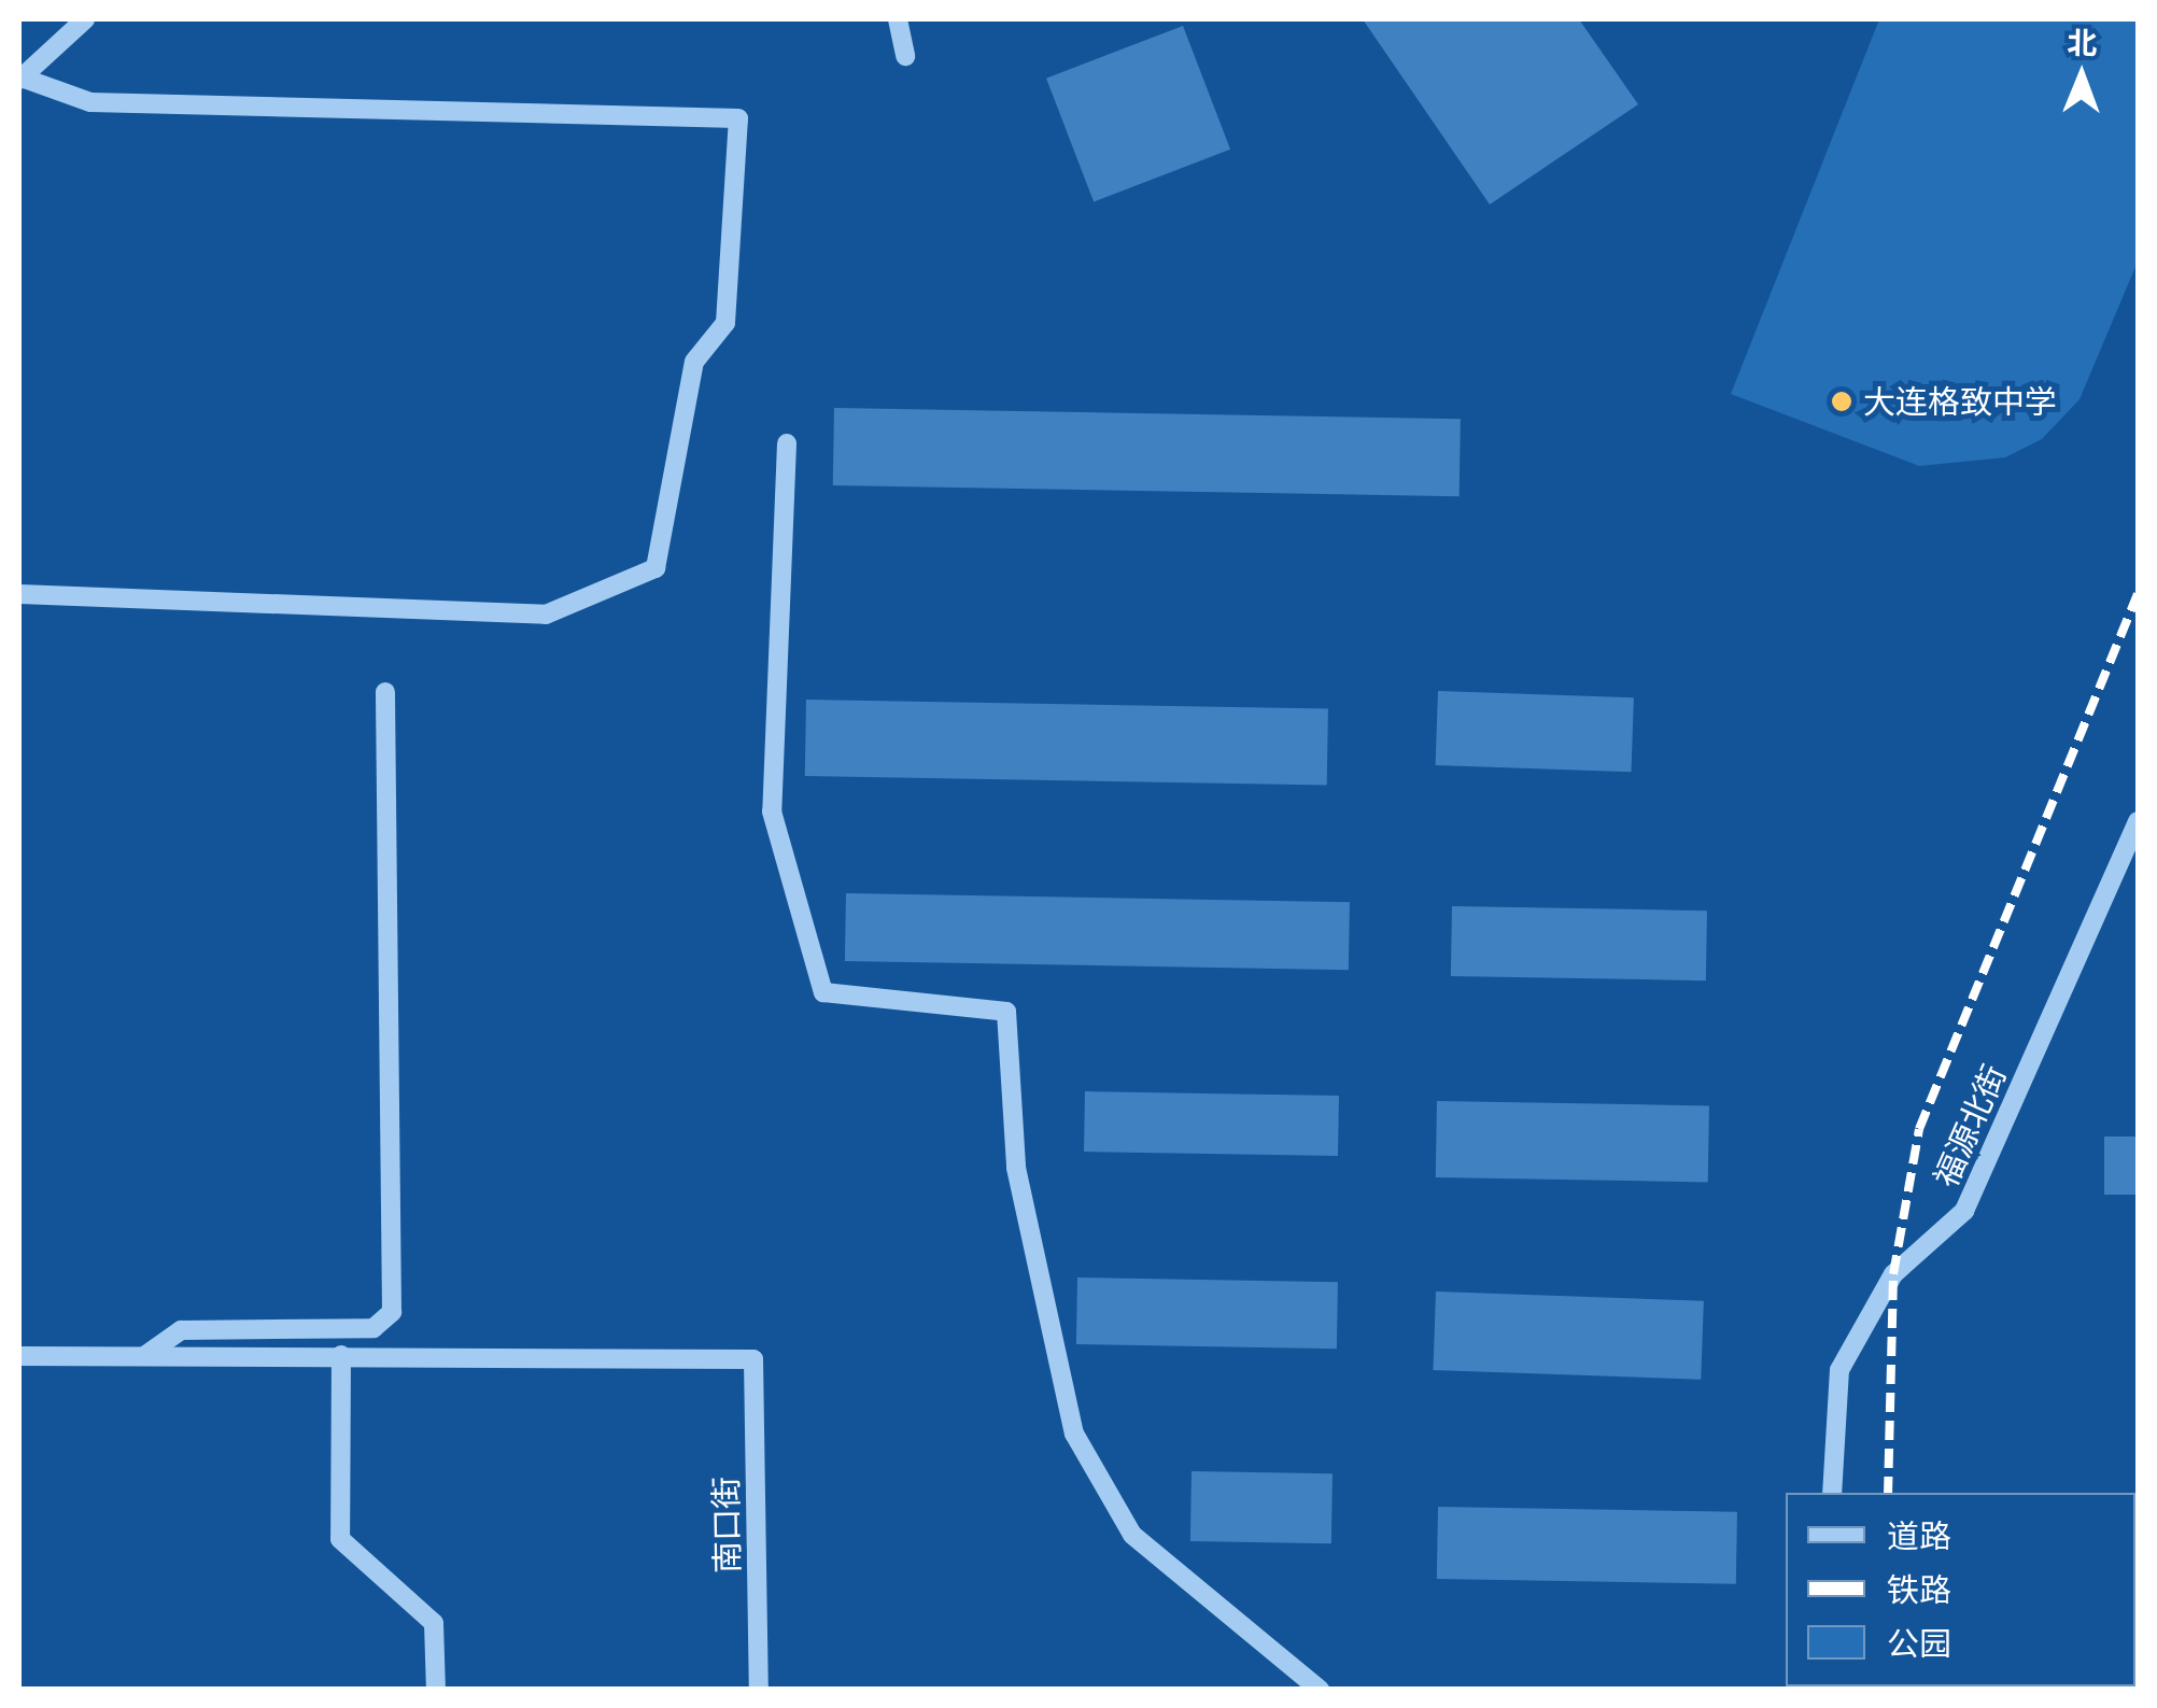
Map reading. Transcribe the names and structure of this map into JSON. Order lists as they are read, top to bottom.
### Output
{
  "streets": {
    "street": ["福源北街", "南口街"]
  },
  "places": ["大连格致中学"],
  "legend": ["道路", "铁路", "公园"],
  "north": "top"
}
